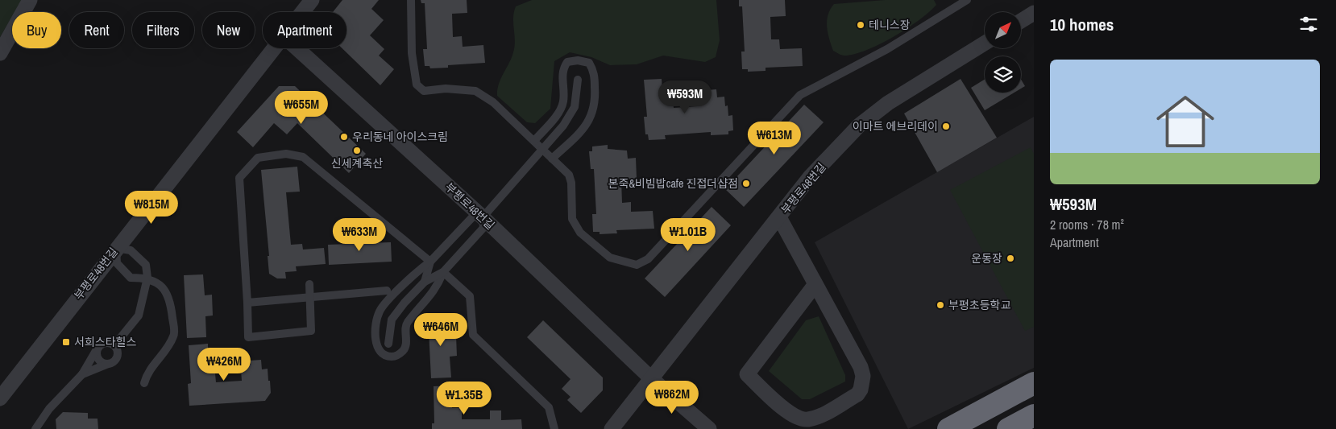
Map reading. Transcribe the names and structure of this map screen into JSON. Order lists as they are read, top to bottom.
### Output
{
  "streets": {
    "street": ["부평로48번길"]
  },
  "places": {
    "other": [
      "테니스장",
      "이마트 에브리데이",
      "우리동네 아이스크림",
      "신세계축산",
      "본죽&비빔밥cafe 진접더샵점",
      "운동장",
      "부평초등학교"
    ],
    "transit": ["서희스타힐스"]
  },
  "north": "top right",
  "page": {
    "heading": "10 homes",
    "chip": [
      "Buy",
      "Rent",
      "Filters",
      "New",
      "Apartment"
    ],
    "list": [
      {
        "name": "₩593M",
        "note": "2 rooms · 78 m² · Apartment"
      }
    ],
    "price": [
      "₩593M",
      "₩655M",
      "₩613M",
      "₩815M",
      "₩633M",
      "₩1.01B",
      "₩646M",
      "₩426M",
      "₩862M",
      "₩1.35B"
    ]
  }
}
